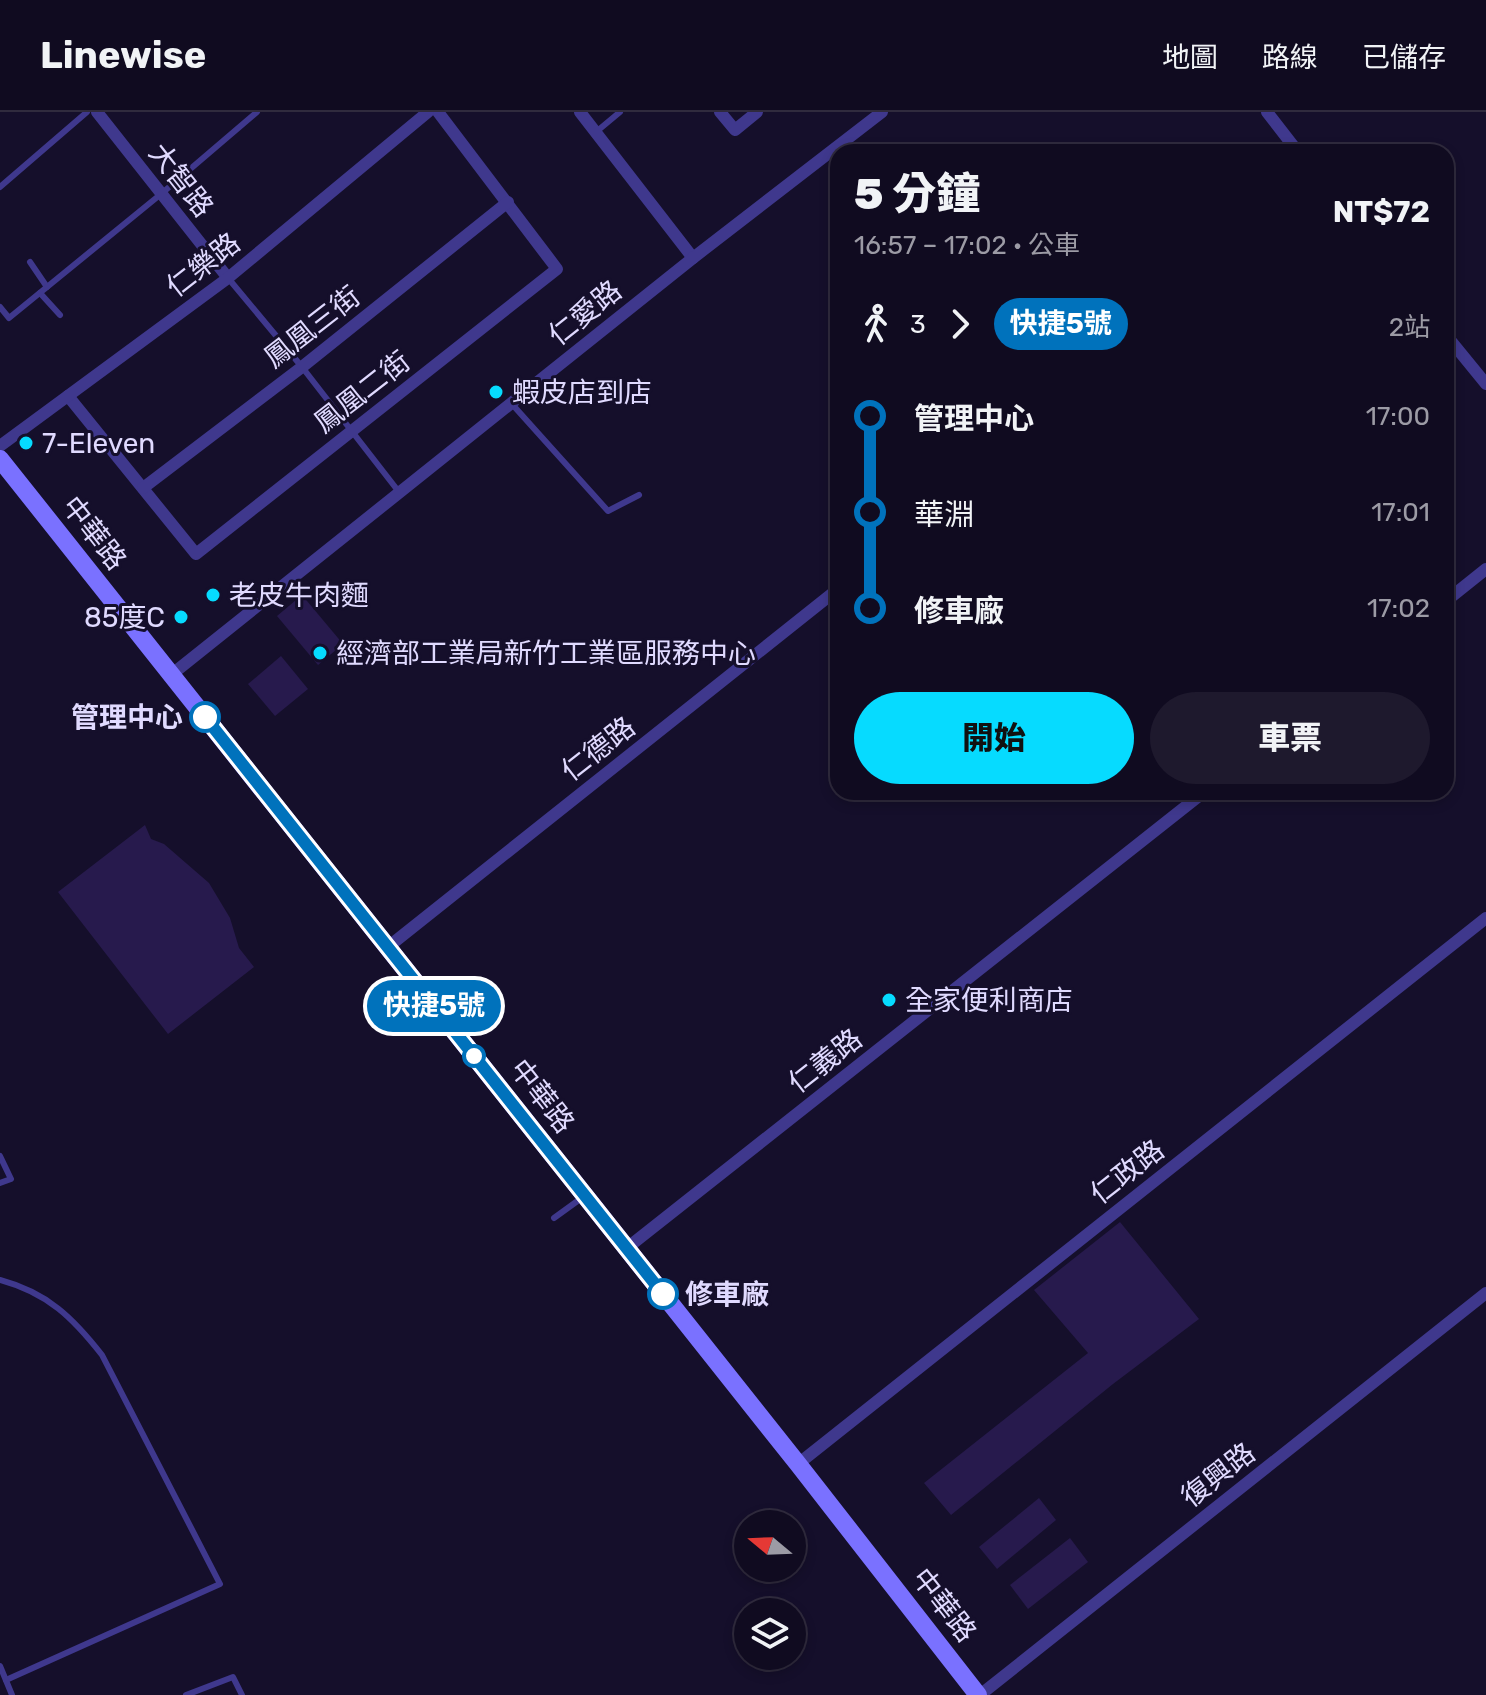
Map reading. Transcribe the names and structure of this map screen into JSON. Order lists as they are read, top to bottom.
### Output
{
  "streets": {
    "street": [
      "大智路",
      "仁樂路",
      "仁愛路",
      "鳳凰三街",
      "鳳凰二街",
      "中華路",
      "仁德路",
      "仁義路",
      "仁政路",
      "復興路"
    ]
  },
  "crossings": [
    ["大智路", "仁樂路"],
    ["仁愛路", "中華路"],
    ["鳳凰三街", "鳳凰二街"],
    ["中華路", "仁德路"],
    ["中華路", "仁義路"],
    ["中華路", "仁政路"],
    ["中華路", "復興路"]
  ],
  "places": [
    "蝦皮店到店",
    "7-Eleven",
    "老皮牛肉麵",
    "85度C",
    "經濟部工業局新竹工業區服務中心",
    "管理中心",
    "全家便利商店",
    "修車廠"
  ],
  "lines": ["bus line 快捷5號"],
  "north": "left",
  "page": {
    "header": "Linewise",
    "nav": ["地圖", "路線", "已儲存"],
    "on_map": "快捷5號",
    "heading": ["5 分鐘", "16:57 – 17:02 · 公車", "NT$72"],
    "legs": ["3", "快捷5號", "2站"],
    "list": [
      {
        "name": "管理中心",
        "value": "17:00"
      },
      {
        "name": "華淵",
        "value": "17:01"
      },
      {
        "name": "修車廠",
        "value": "17:02"
      }
    ],
    "buttons": ["開始", "車票"]
  }
}
